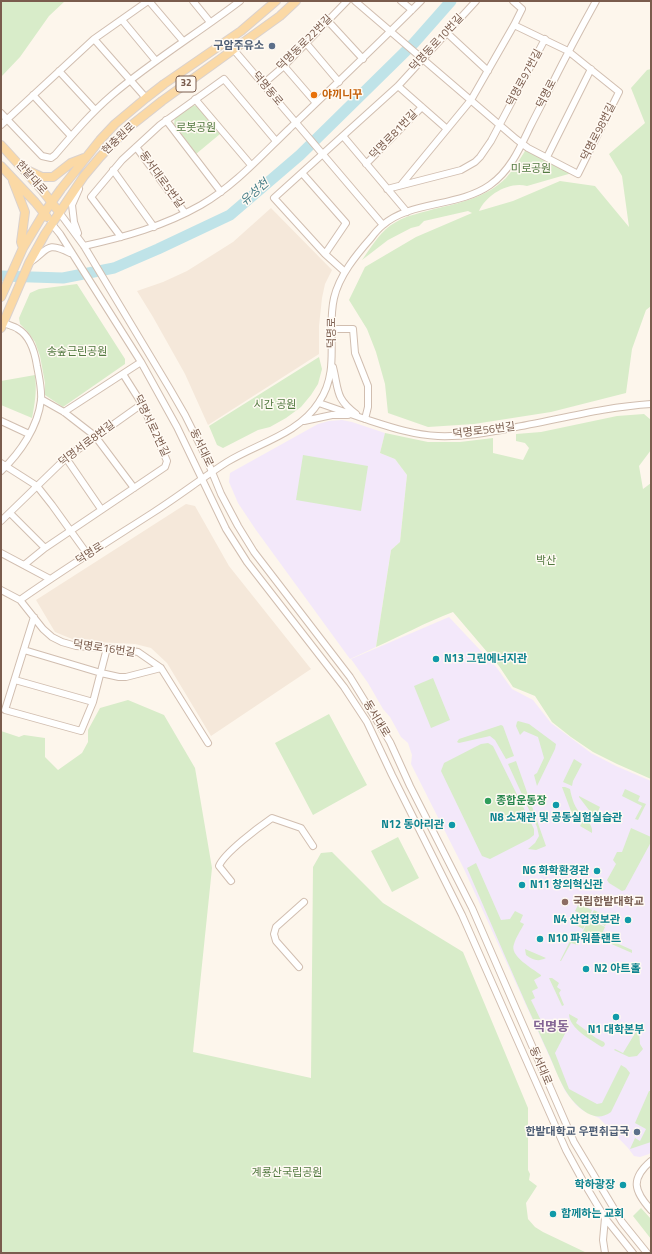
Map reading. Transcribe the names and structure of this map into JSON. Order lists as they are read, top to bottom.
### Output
{
  "streets": {
    "main road": ["32", "현충원로", "한밭대로"],
    "street": [
      "덕명동로22번길",
      "덕명동로10번길",
      "덕명로97번길",
      "덕명동로",
      "덕명로",
      "덕명로98번길",
      "덕명로81번길",
      "동서대로5번길",
      "덕명서로2번길",
      "덕명로56번길",
      "덕명서로8번길",
      "동서대로",
      "덕명로16번길"
    ]
  },
  "crossings": [
    ["덕명동로22번길", "덕명동로"],
    ["덕명동로10번길", "덕명동로"],
    ["덕명동로10번길", "덕명로81번길"],
    ["덕명로97번길", "덕명로98번길"],
    ["덕명로97번길", "덕명로81번길"],
    ["덕명동로", "현충원로"],
    ["덕명동로", "동서대로5번길"],
    ["덕명로", "덕명로98번길"],
    ["덕명로", "덕명로81번길"],
    ["덕명로", "덕명로56번길"],
    ["덕명로", "동서대로"],
    ["덕명로", "덕명로16번길"],
    ["현충원로", "한밭대로"],
    ["현충원로", "동서대로"],
    ["한밭대로", "동서대로"],
    ["동서대로5번길", "동서대로"],
    ["덕명서로2번길", "덕명서로8번길"]
  ],
  "districts": ["덕명동"],
  "water": ["유성천"],
  "parks": [
    "로봇공원",
    "미로공원",
    "송숲근린공원",
    "시간 공원",
    "박산",
    "계룡산국립공원"
  ],
  "places": [
    "구암주유소",
    "야끼니꾸",
    "N13 그린에너지관",
    "종합운동장",
    "N8 소재관 및 공동실험실습관",
    "N12 동아리관",
    "N6 화학환경관",
    "N11 창의혁신관",
    "국립한밭대학교",
    "N4 산업정보관",
    "N10 파워플랜트",
    "N2 아트홀",
    "N1 대학본부",
    "한밭대학교 우편취급국",
    "학하광장",
    "함께하는 교회"
  ]
}
